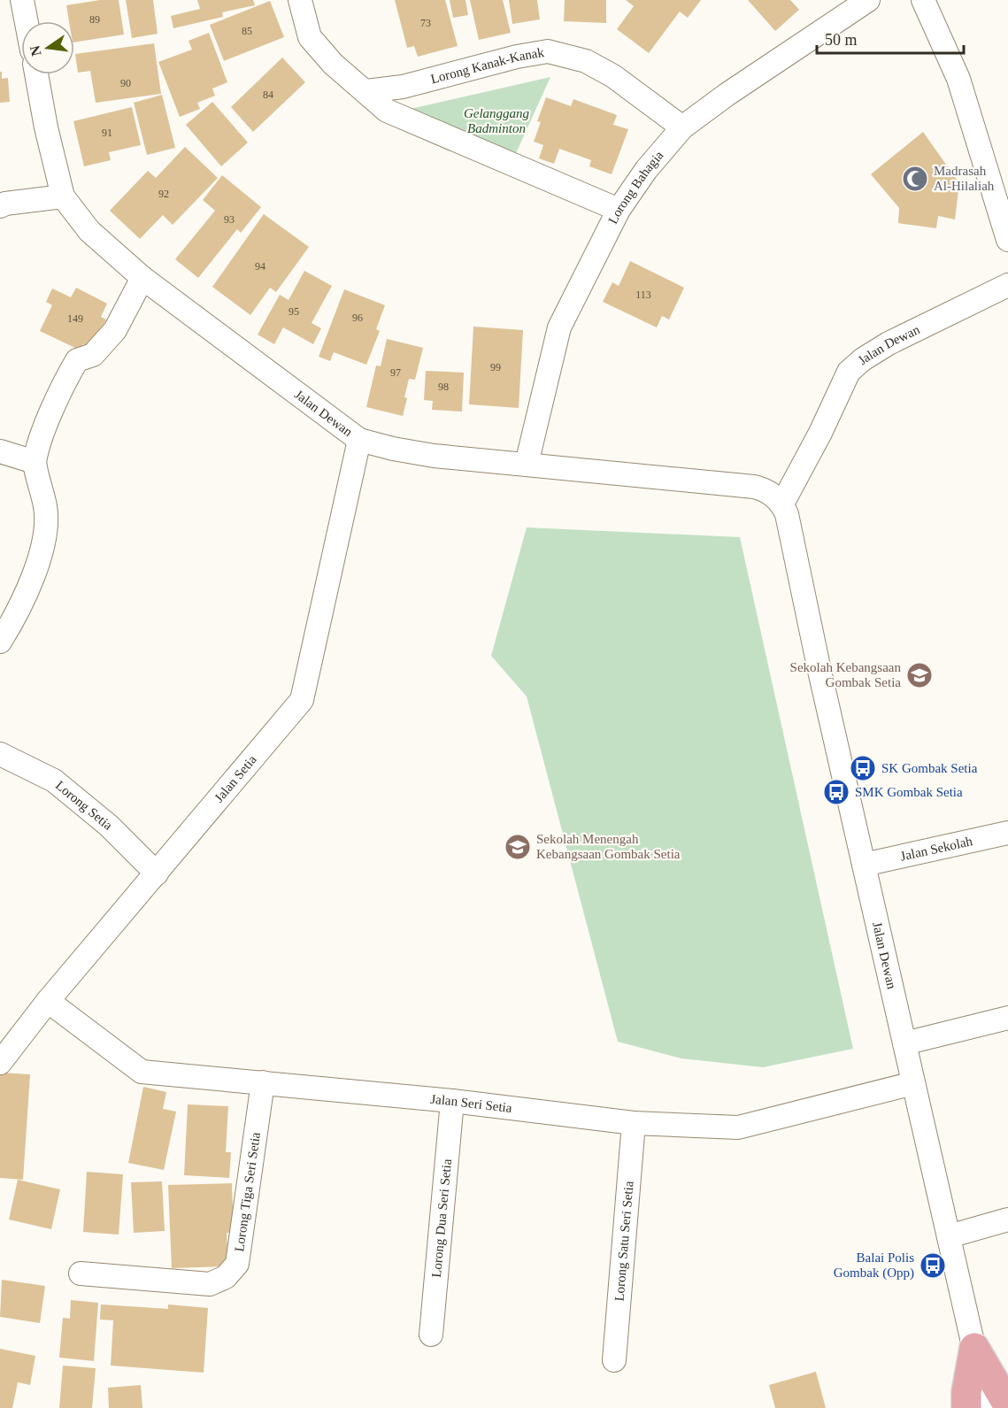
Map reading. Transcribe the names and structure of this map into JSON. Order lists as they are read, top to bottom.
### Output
{
  "streets": {
    "street": [
      "Lorong Kanak-Kanak",
      "Lorong Bahagia",
      "Jalan Dewan",
      "Jalan Setia",
      "Lorong Setia",
      "Jalan Sekolah",
      "Jalan Seri Setia",
      "Lorong Tiga Seri Setia",
      "Lorong Dua Seri Setia",
      "Lorong Satu Seri Setia"
    ]
  },
  "crossings": [
    ["Lorong Kanak-Kanak", "Lorong Bahagia"],
    ["Lorong Bahagia", "Jalan Dewan"],
    ["Jalan Dewan", "Jalan Setia"],
    ["Jalan Dewan", "Jalan Sekolah"],
    ["Jalan Dewan", "Jalan Seri Setia"],
    ["Jalan Setia", "Lorong Setia"],
    ["Jalan Setia", "Jalan Seri Setia"],
    ["Jalan Seri Setia", "Lorong Tiga Seri Setia"],
    ["Jalan Seri Setia", "Lorong Dua Seri Setia"],
    ["Jalan Seri Setia", "Lorong Satu Seri Setia"]
  ],
  "parks": ["Gelanggang Badminton"],
  "places": {
    "mosque": ["Madrasah Al-Hilaliah"],
    "school or university": ["Sekolah Kebangsaan Gombak Setia", "Sekolah Menengah Kebangsaan Gombak Setia"],
    "bus stop": ["SK Gombak Setia", "SMK Gombak Setia", "Balai Polis Gombak (Opp)"]
  },
  "house_numbers": [
    "89",
    "73",
    "85",
    "90",
    "84",
    "91",
    "92",
    "93",
    "94",
    "113",
    "95",
    "96",
    "149",
    "99",
    "97",
    "98"
  ],
  "scale_bar": "50 m",
  "north": "left"
}
